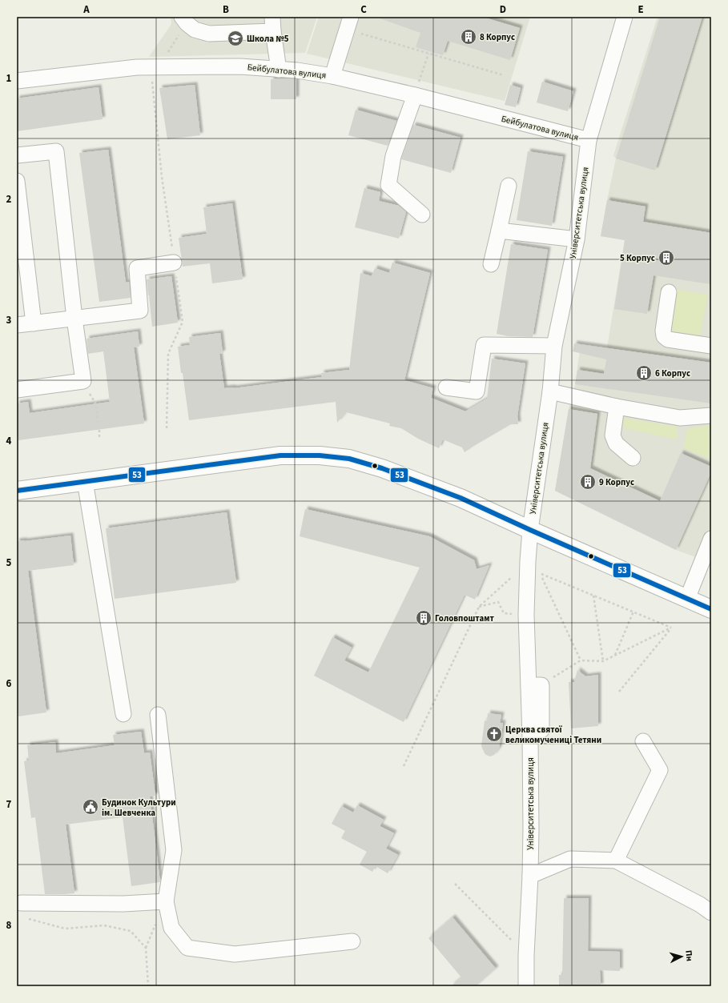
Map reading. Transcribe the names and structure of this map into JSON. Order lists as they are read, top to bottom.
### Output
{
  "streets": {
    "street": ["Бейбулатова вулиця", "Університетська вулиця"]
  },
  "crossings": [
    ["Бейбулатова вулиця", "Університетська вулиця"]
  ],
  "places": {
    "building": [
      "8 Корпус",
      "5 Корпус",
      "6 Корпус",
      "9 Корпус",
      "Головпоштамт"
    ],
    "school or university": ["Школа №5"],
    "church": ["Церква святої великомучениці Тетяни"],
    "public building": ["Будинок Культури ім. Шевченка"]
  },
  "lines": ["transit line 53"],
  "north": "right",
  "grid": {
    "columns": [
      "A",
      "B",
      "C",
      "D",
      "E"
    ],
    "rows": [
      "1",
      "2",
      "3",
      "4",
      "5",
      "6",
      "7",
      "8"
    ]
  }
}
